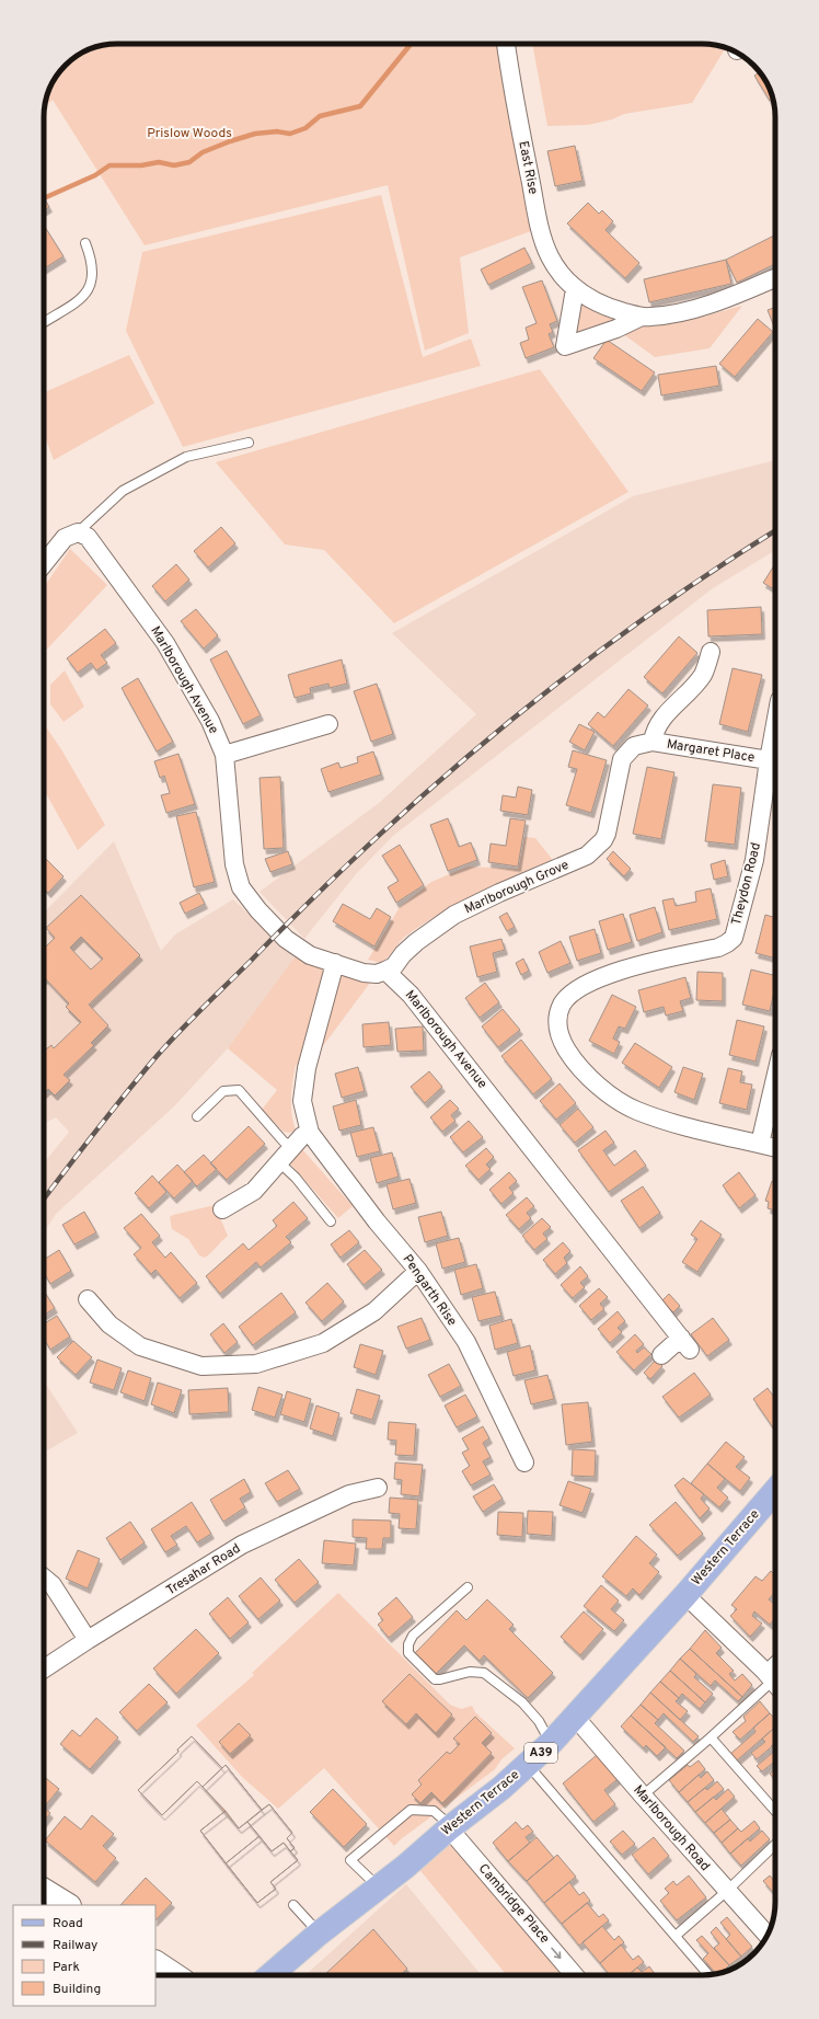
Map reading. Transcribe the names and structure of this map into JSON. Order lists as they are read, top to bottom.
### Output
{
  "streets": {
    "main road": ["Western Terrace", "A39"],
    "street": [
      "East Rise",
      "Marlborough Avenue",
      "Margaret Place",
      "Theydon Road",
      "Marlborough Grove",
      "Pengarth Rise",
      "Tresahar Road",
      "Marlborough Road",
      "Cambridge Place"
    ]
  },
  "crossings": [
    ["Marlborough Avenue", "Marlborough Grove"],
    ["Marlborough Avenue", "Pengarth Rise"],
    ["Margaret Place", "Theydon Road"],
    ["Margaret Place", "Marlborough Grove"],
    ["Western Terrace", "Marlborough Road"],
    ["Western Terrace", "Cambridge Place"]
  ],
  "one_way": ["Cambridge Place"],
  "parks": ["Prislow Woods"],
  "legend": [
    "Road",
    "Railway",
    "Park",
    "Building"
  ]
}
